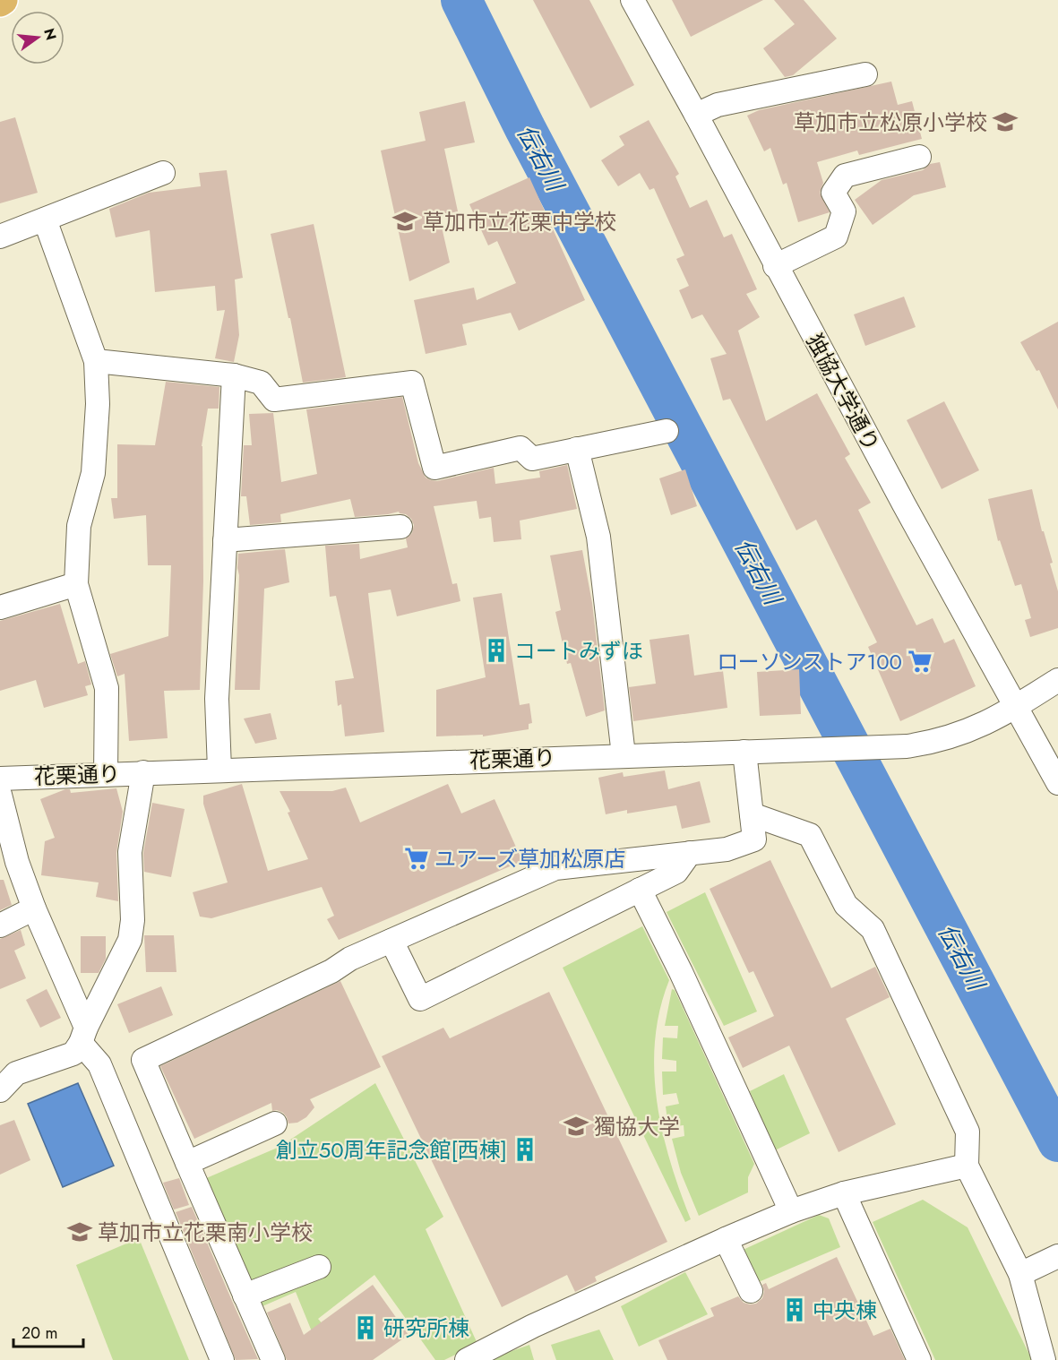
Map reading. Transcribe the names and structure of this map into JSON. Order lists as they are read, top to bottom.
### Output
{
  "streets": {
    "street": ["独協大学通り", "花栗通り"]
  },
  "crossings": [
    ["独協大学通り", "花栗通り"]
  ],
  "water": ["伝右川"],
  "places": {
    "school or university": [
      "草加市立松原小学校",
      "草加市立花栗中学校",
      "獨協大学",
      "草加市立花栗南小学校"
    ],
    "building": [
      "コートみずほ",
      "創立50周年記念館[西棟]",
      "中央棟",
      "研究所棟"
    ],
    "supermarket": ["ローソンストア100", "ユアーズ草加松原店"]
  },
  "scale_bar": "20 m",
  "north": "right"
}
